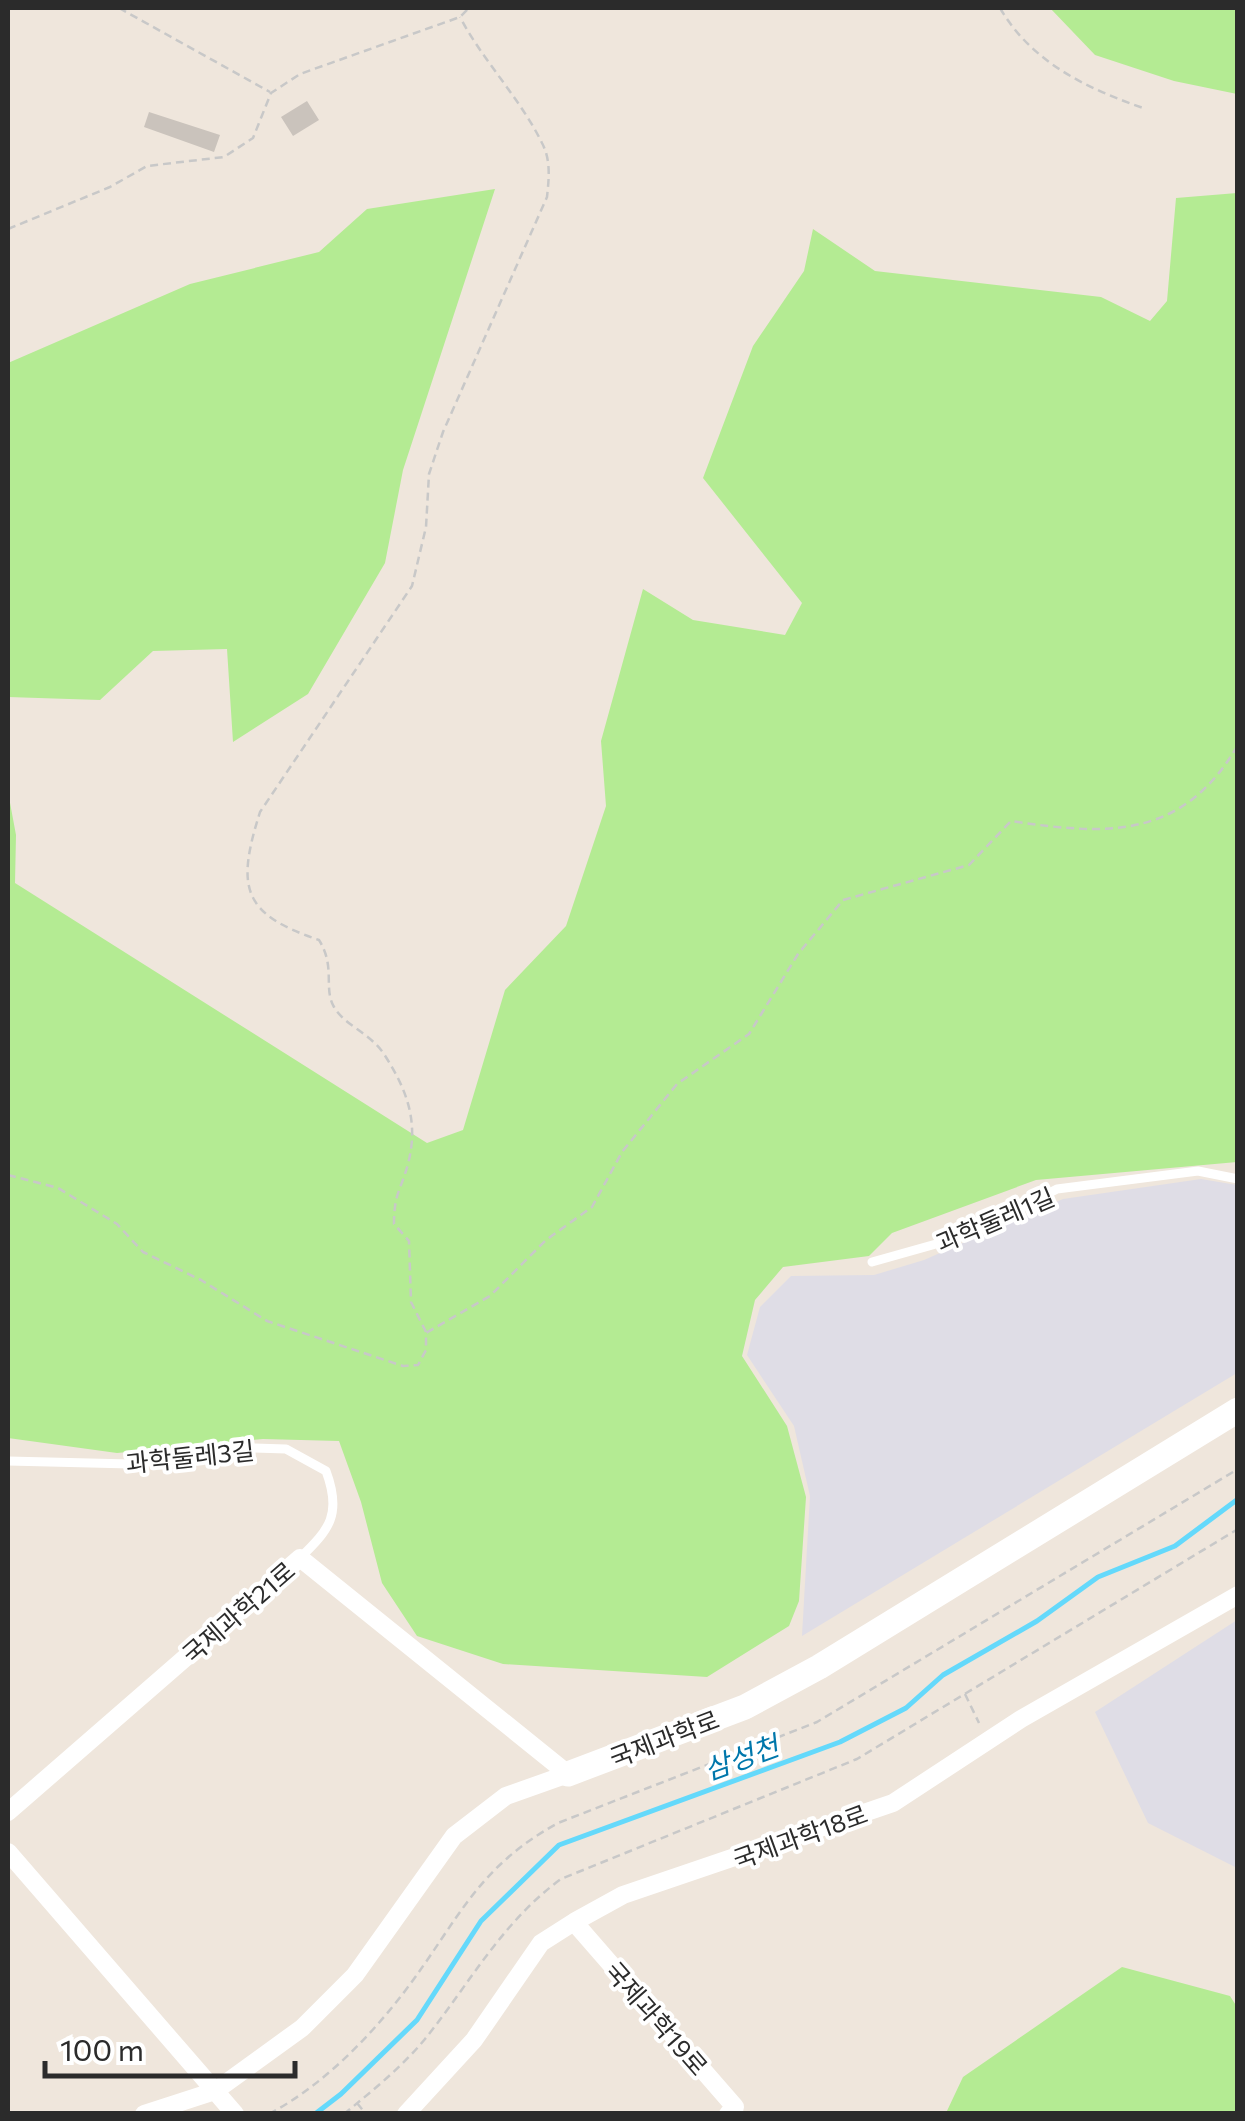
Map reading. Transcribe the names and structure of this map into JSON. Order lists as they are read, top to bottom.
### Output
{
  "streets": {
    "street": [
      "국제과학21로",
      "국제과학로",
      "국제과학18로",
      "국제과학19로"
    ],
    "lane": ["과학둘레1길", "과학둘레3길"]
  },
  "crossings": [
    ["과학둘레3길", "국제과학21로"],
    ["국제과학21로", "국제과학로"],
    ["국제과학18로", "국제과학19로"]
  ],
  "water": ["삼성천"],
  "scale_bar": "100 m"
}
